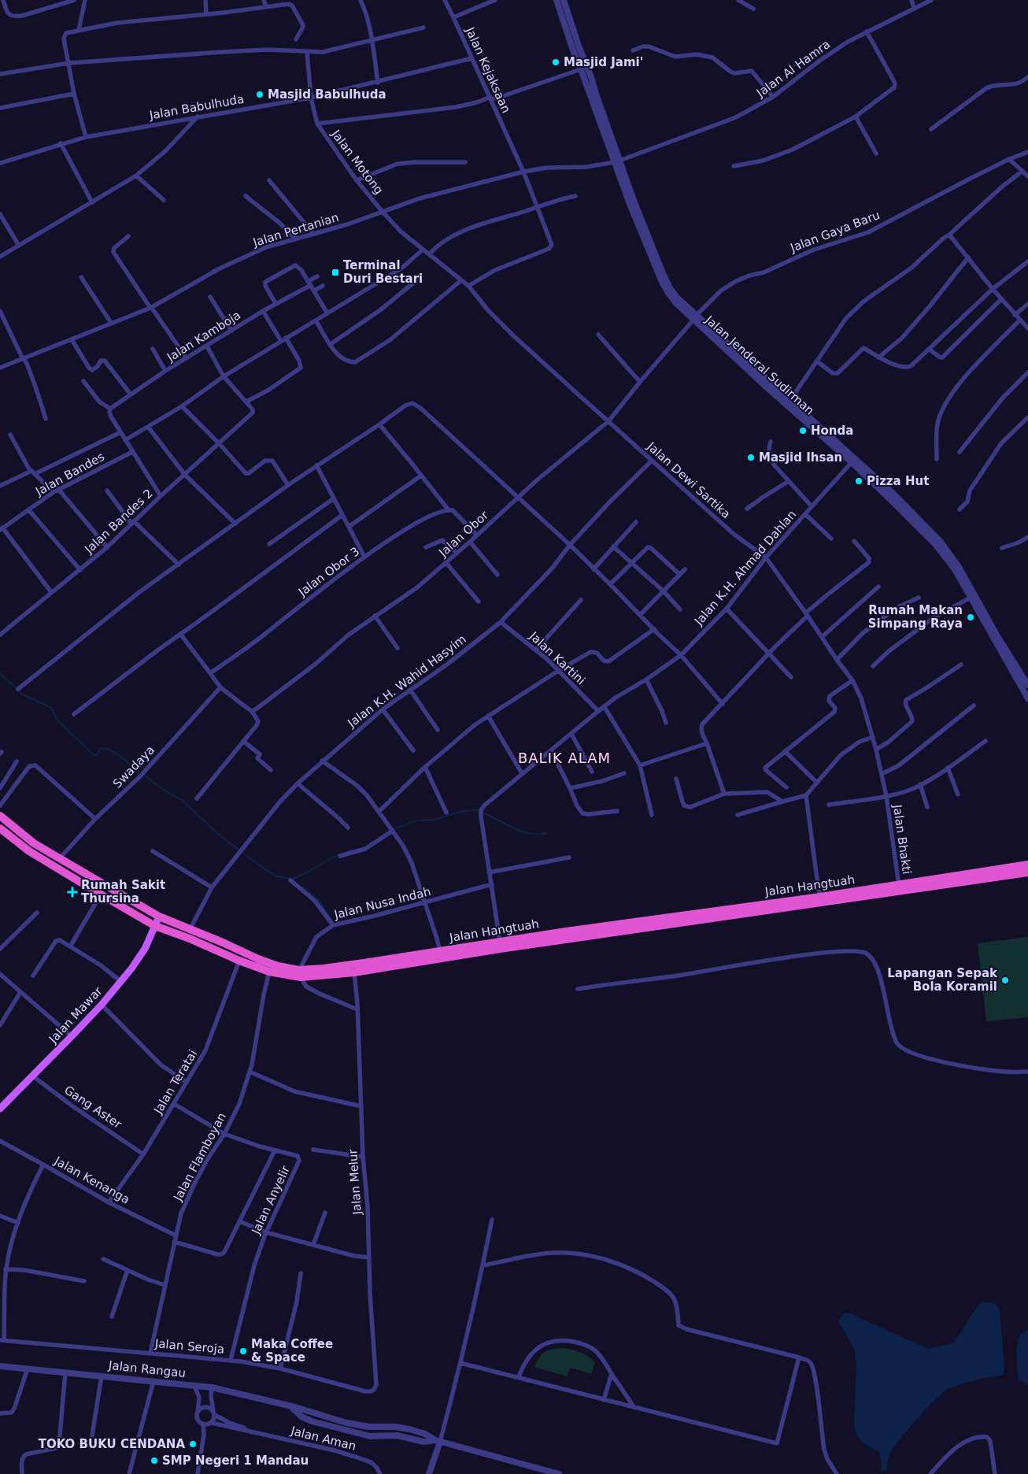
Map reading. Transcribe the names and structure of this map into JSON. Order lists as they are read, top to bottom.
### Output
{
  "streets": {
    "highway": ["Jalan Hangtuah"],
    "main road": ["Jalan Mawar"],
    "street": [
      "Jalan Al Hamra",
      "Jalan Kejaksaan",
      "Jalan Babulhuda",
      "Jalan Motong",
      "Jalan Pertanian",
      "Jalan Gaya Baru",
      "Jalan Kamboja",
      "Jalan Jenderal Sudirman",
      "Jalan Bandes",
      "Jalan Dewi Sartika",
      "Jalan Bandes 2",
      "Jalan Obor",
      "Jalan K.H. Ahmad Dahlan",
      "Jalan Obor 3",
      "Jalan Kartini",
      "Jalan K.H. Wahid Hasyim",
      "Swadaya",
      "Jalan Bhakti",
      "Jalan Nusa Indah",
      "Jalan Teratai",
      "Gang Aster",
      "Jalan Flamboyan",
      "Jalan Kenanga",
      "Jalan Melur",
      "Jalan Anyelir",
      "Jalan Seroja",
      "Jalan Rangau",
      "Jalan Aman"
    ]
  },
  "crossings": [
    ["Jalan Al Hamra", "Jalan Pertanian"],
    ["Jalan Al Hamra", "Jalan Jenderal Sudirman"],
    ["Jalan Kejaksaan", "Jalan Babulhuda"],
    ["Jalan Kejaksaan", "Jalan Pertanian"],
    ["Jalan Kejaksaan", "Jalan Dewi Sartika"],
    ["Jalan Babulhuda", "Jalan Motong"],
    ["Jalan Motong", "Jalan Pertanian"],
    ["Jalan Motong", "Jalan Dewi Sartika"],
    ["Jalan Pertanian", "Jalan Jenderal Sudirman"],
    ["Jalan Gaya Baru", "Jalan Jenderal Sudirman"],
    ["Jalan Gaya Baru", "Jalan Obor"],
    ["Jalan Jenderal Sudirman", "Jalan Obor"],
    ["Jalan Jenderal Sudirman", "Jalan K.H. Ahmad Dahlan"],
    ["Jalan Dewi Sartika", "Jalan Obor"],
    ["Jalan Dewi Sartika", "Jalan K.H. Ahmad Dahlan"],
    ["Jalan Dewi Sartika", "Jalan K.H. Wahid Hasyim"],
    ["Jalan Dewi Sartika", "Jalan Bhakti"],
    ["Jalan K.H. Ahmad Dahlan", "Jalan Kartini"],
    ["Jalan Kartini", "Jalan K.H. Wahid Hasyim"],
    ["Jalan K.H. Wahid Hasyim", "Jalan Hangtuah"],
    ["Swadaya", "Jalan Hangtuah"],
    ["Jalan Bhakti", "Jalan Hangtuah"],
    ["Jalan Hangtuah", "Jalan Nusa Indah"],
    ["Jalan Hangtuah", "Jalan Mawar"],
    ["Jalan Hangtuah", "Jalan Teratai"],
    ["Jalan Hangtuah", "Jalan Flamboyan"],
    ["Jalan Hangtuah", "Jalan Melur"],
    ["Jalan Mawar", "Gang Aster"],
    ["Jalan Teratai", "Gang Aster"],
    ["Jalan Teratai", "Jalan Kenanga"],
    ["Jalan Teratai", "Jalan Anyelir"],
    ["Jalan Flamboyan", "Jalan Kenanga"],
    ["Jalan Flamboyan", "Jalan Anyelir"],
    ["Jalan Flamboyan", "Jalan Seroja"],
    ["Jalan Melur", "Jalan Seroja"],
    ["Jalan Anyelir", "Jalan Seroja"]
  ],
  "districts": ["BALIK ALAM"],
  "places": {
    "other": [
      "Masjid Jami'",
      "Masjid Babulhuda",
      "Honda",
      "Masjid Ihsan",
      "Pizza Hut",
      "Rumah Makan Simpang Raya",
      "Lapangan Sepak Bola Koramil",
      "Maka Coffee & Space",
      "TOKO BUKU CENDANA",
      "SMP Negeri 1 Mandau"
    ],
    "transit": ["Terminal Duri Bestari"],
    "health": ["Rumah Sakit Thursina"]
  }
}
